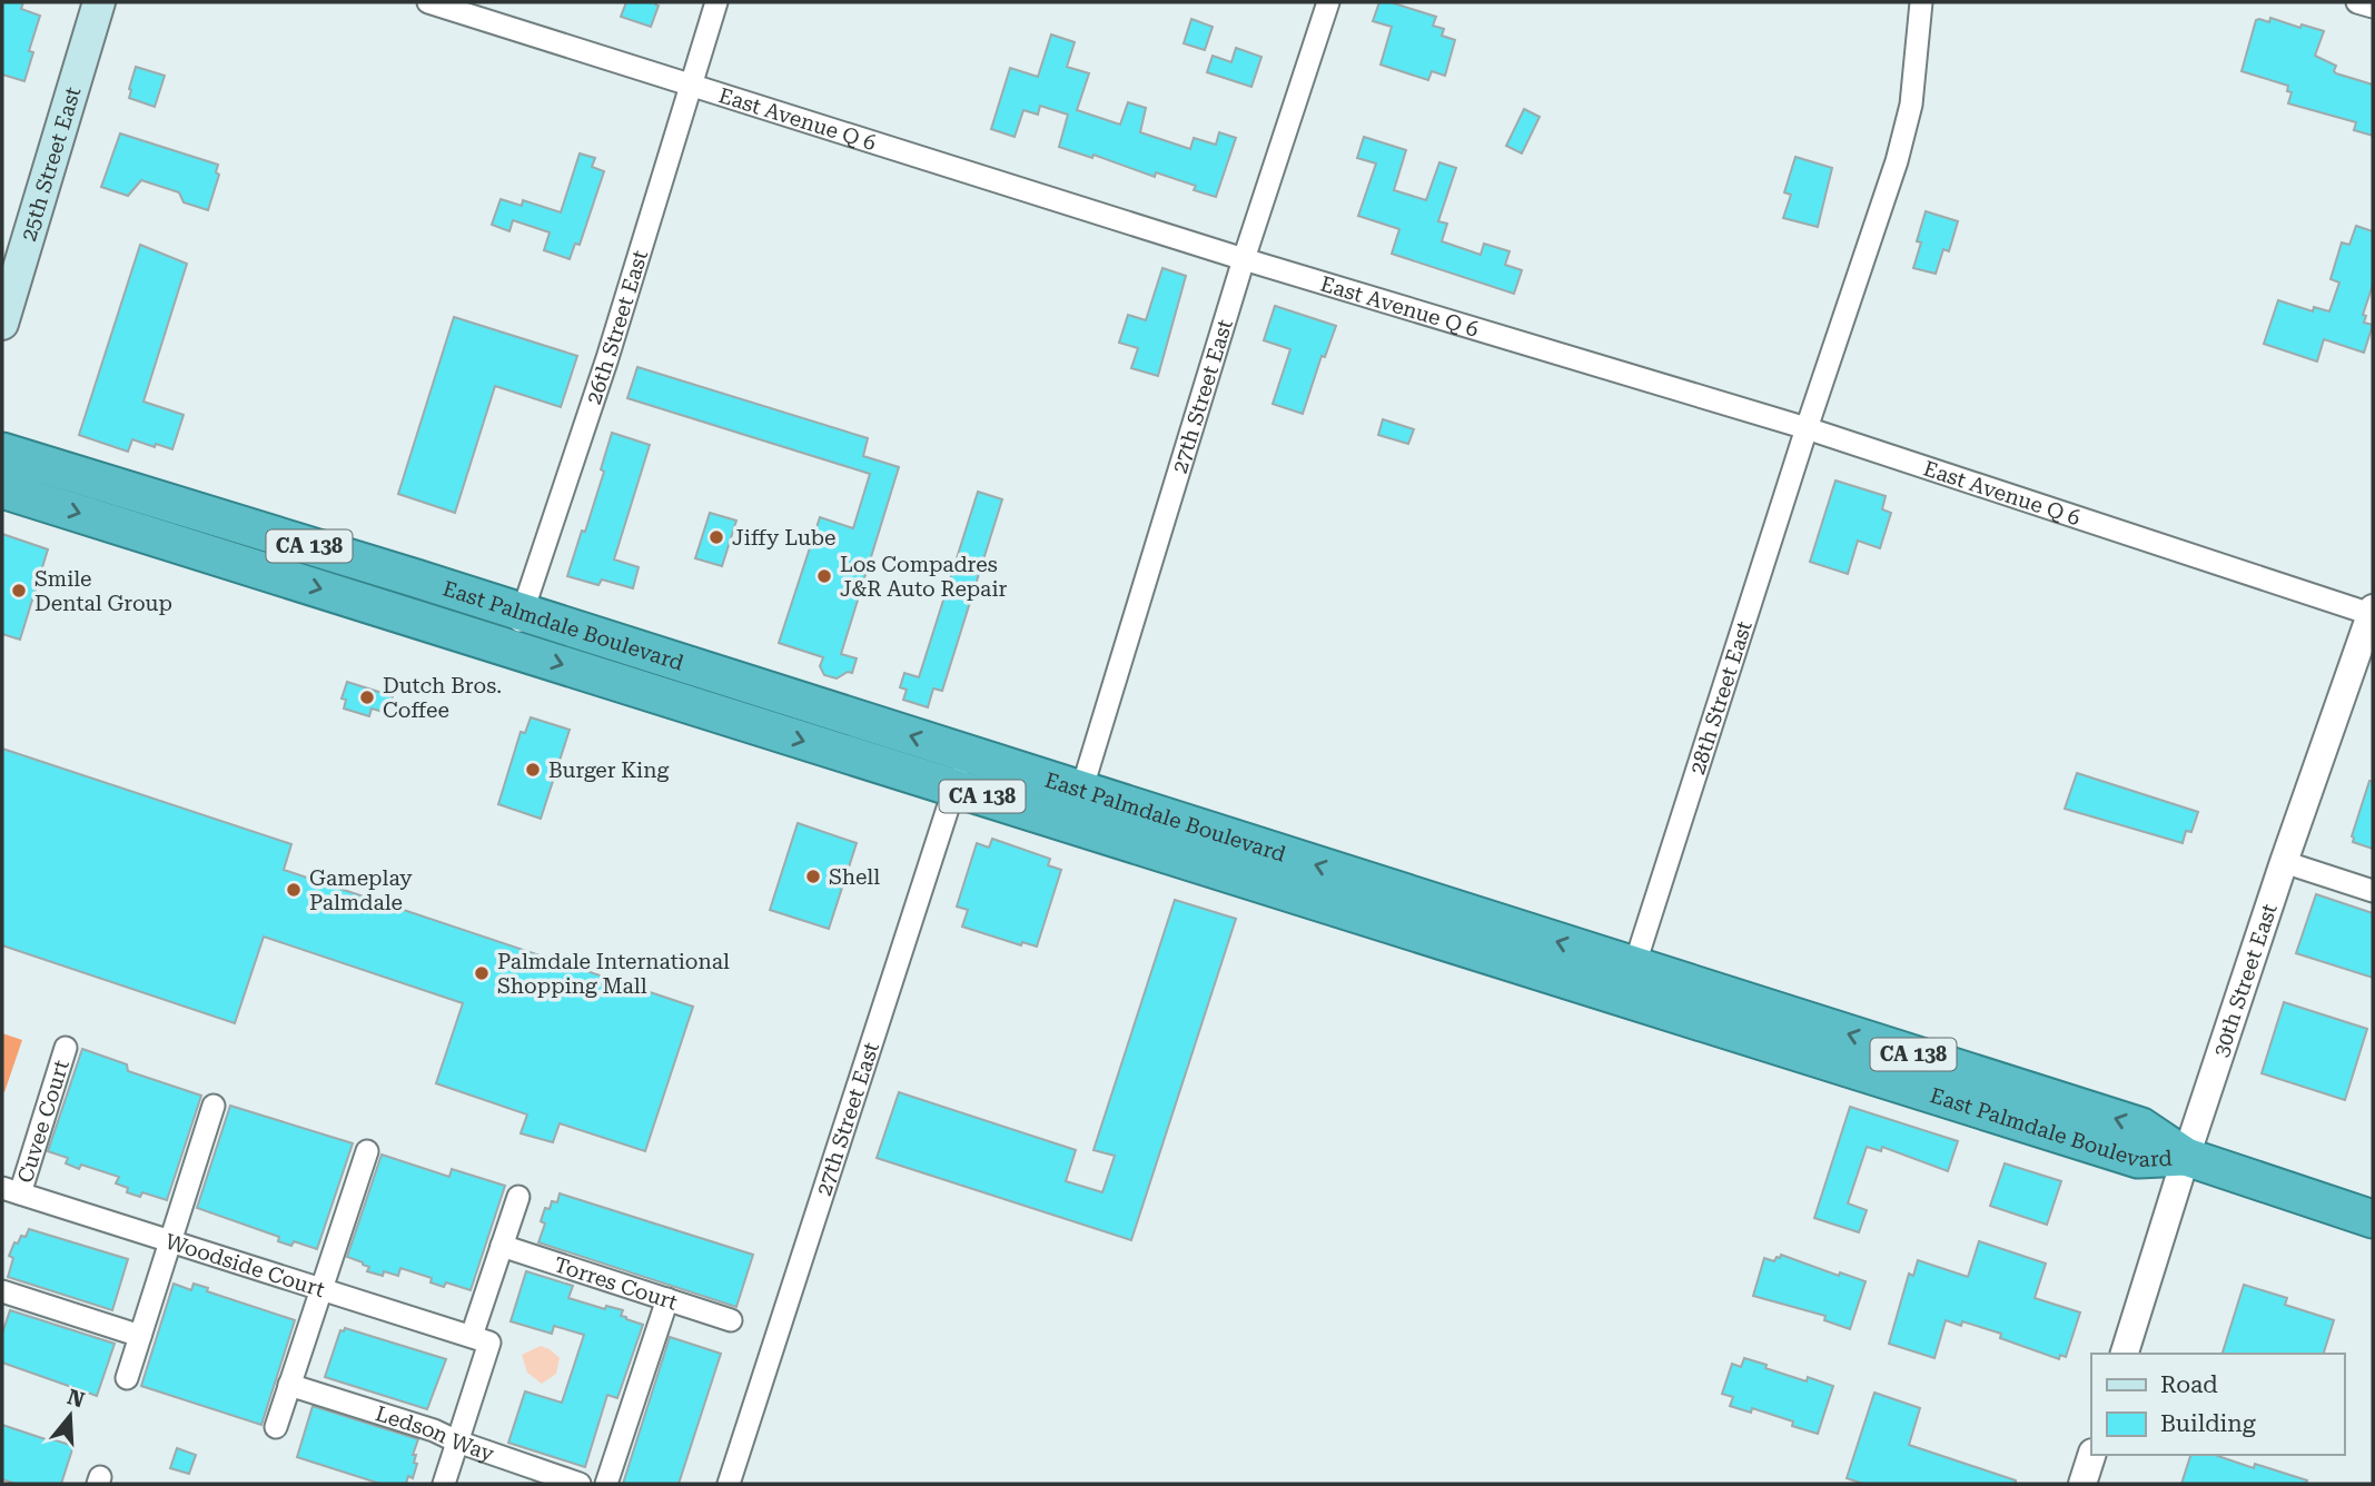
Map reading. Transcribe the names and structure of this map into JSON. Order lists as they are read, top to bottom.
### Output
{
  "streets": {
    "highway": ["CA 138", "East Palmdale Boulevard"],
    "main road": ["25th Street East"],
    "street": [
      "East Avenue Q 6",
      "26th Street East",
      "27th Street East",
      "28th Street East",
      "30th Street East",
      "Cuvee Court",
      "Woodside Court",
      "Torres Court",
      "Ledson Way"
    ]
  },
  "crossings": [
    ["East Avenue Q 6", "26th Street East"],
    ["East Avenue Q 6", "27th Street East"],
    ["East Avenue Q 6", "28th Street East"],
    ["East Avenue Q 6", "30th Street East"],
    ["26th Street East", "East Palmdale Boulevard"],
    ["27th Street East", "East Palmdale Boulevard"],
    ["East Palmdale Boulevard", "28th Street East"],
    ["East Palmdale Boulevard", "30th Street East"],
    ["Cuvee Court", "Woodside Court"]
  ],
  "places": [
    "Jiffy Lube",
    "Los Compadres J&R Auto Repair",
    "Smile Dental Group",
    "Dutch Bros. Coffee",
    "Burger King",
    "Shell",
    "Gameplay Palmdale",
    "Palmdale International Shopping Mall"
  ],
  "legend": ["Road", "Building"],
  "north": "top"
}
